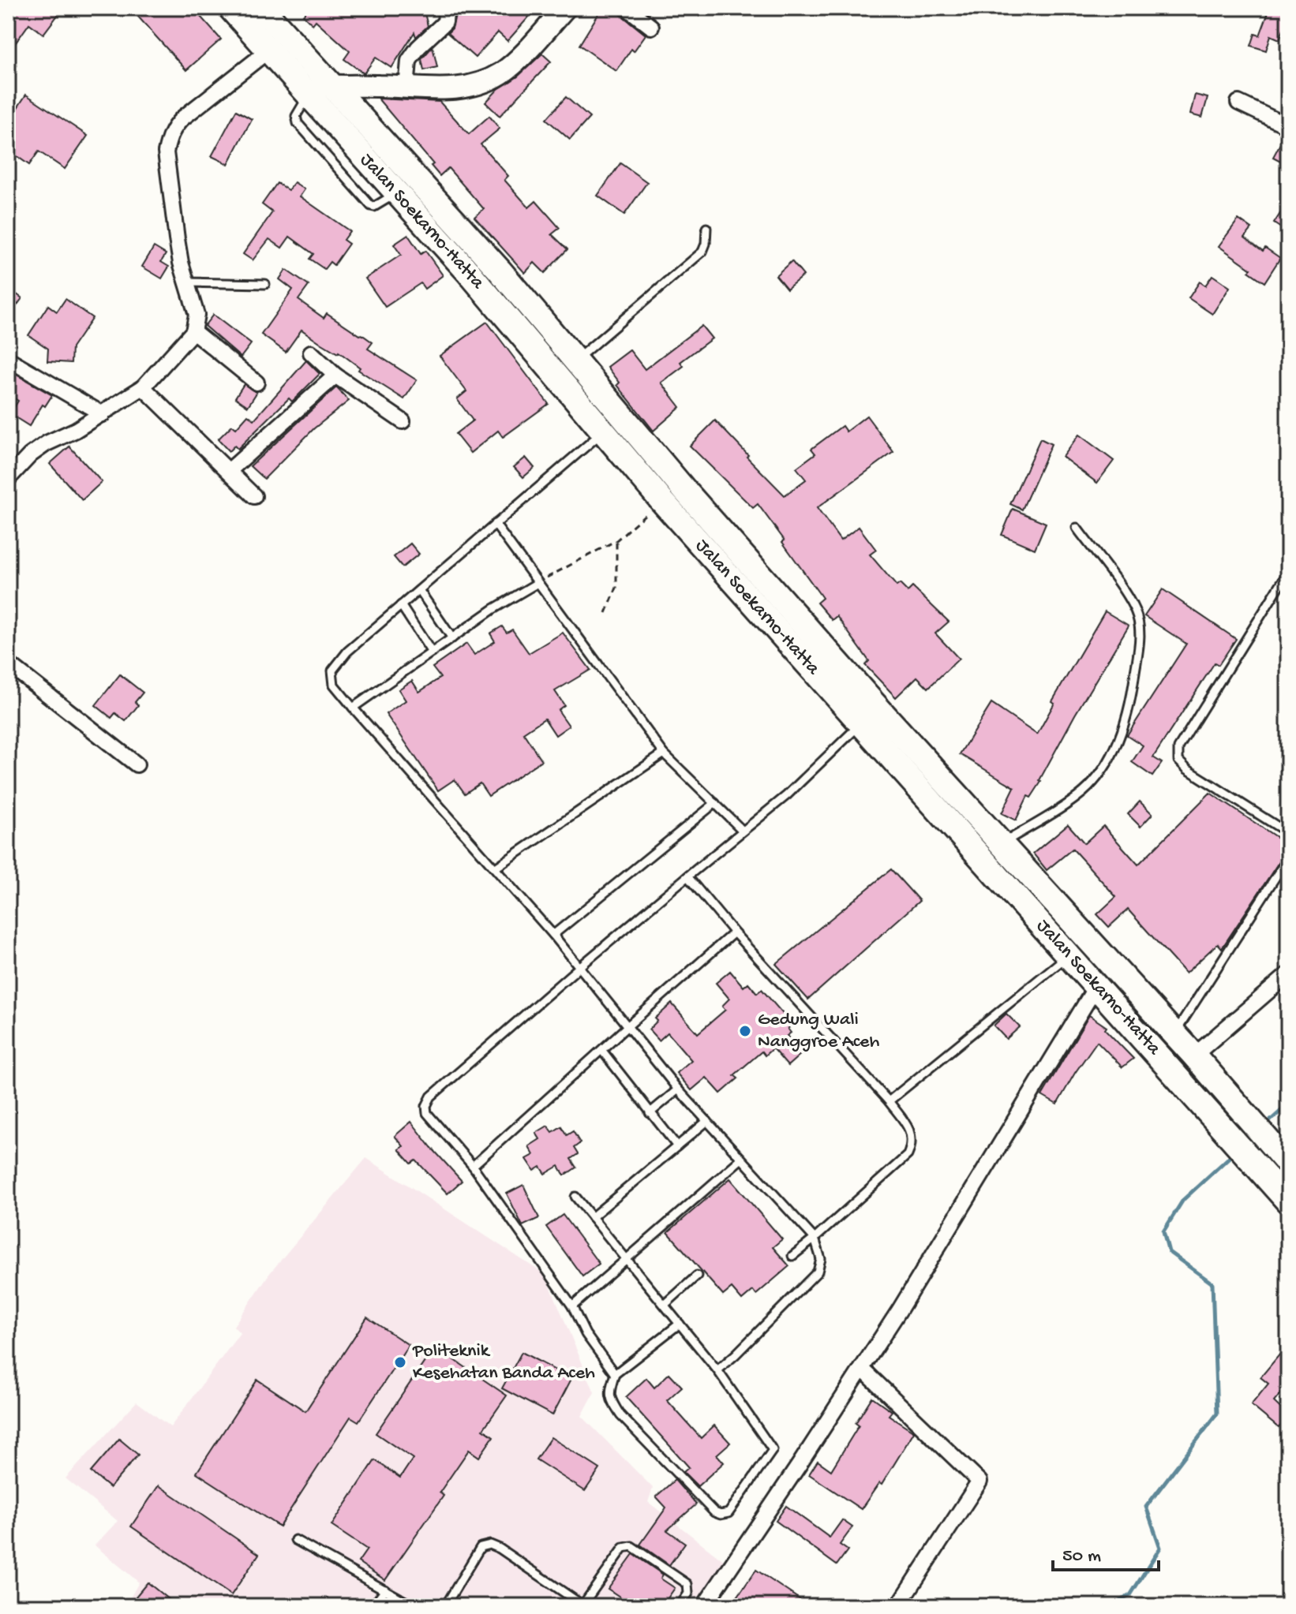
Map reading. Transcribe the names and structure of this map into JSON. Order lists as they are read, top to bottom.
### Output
{
  "streets": {
    "highway": ["Jalan Soekarno-Hatta"]
  },
  "places": ["Gedung Wali Nanggroe Aceh", "Politeknik Kesehatan Banda Aceh"],
  "scale_bar": "50 m"
}
